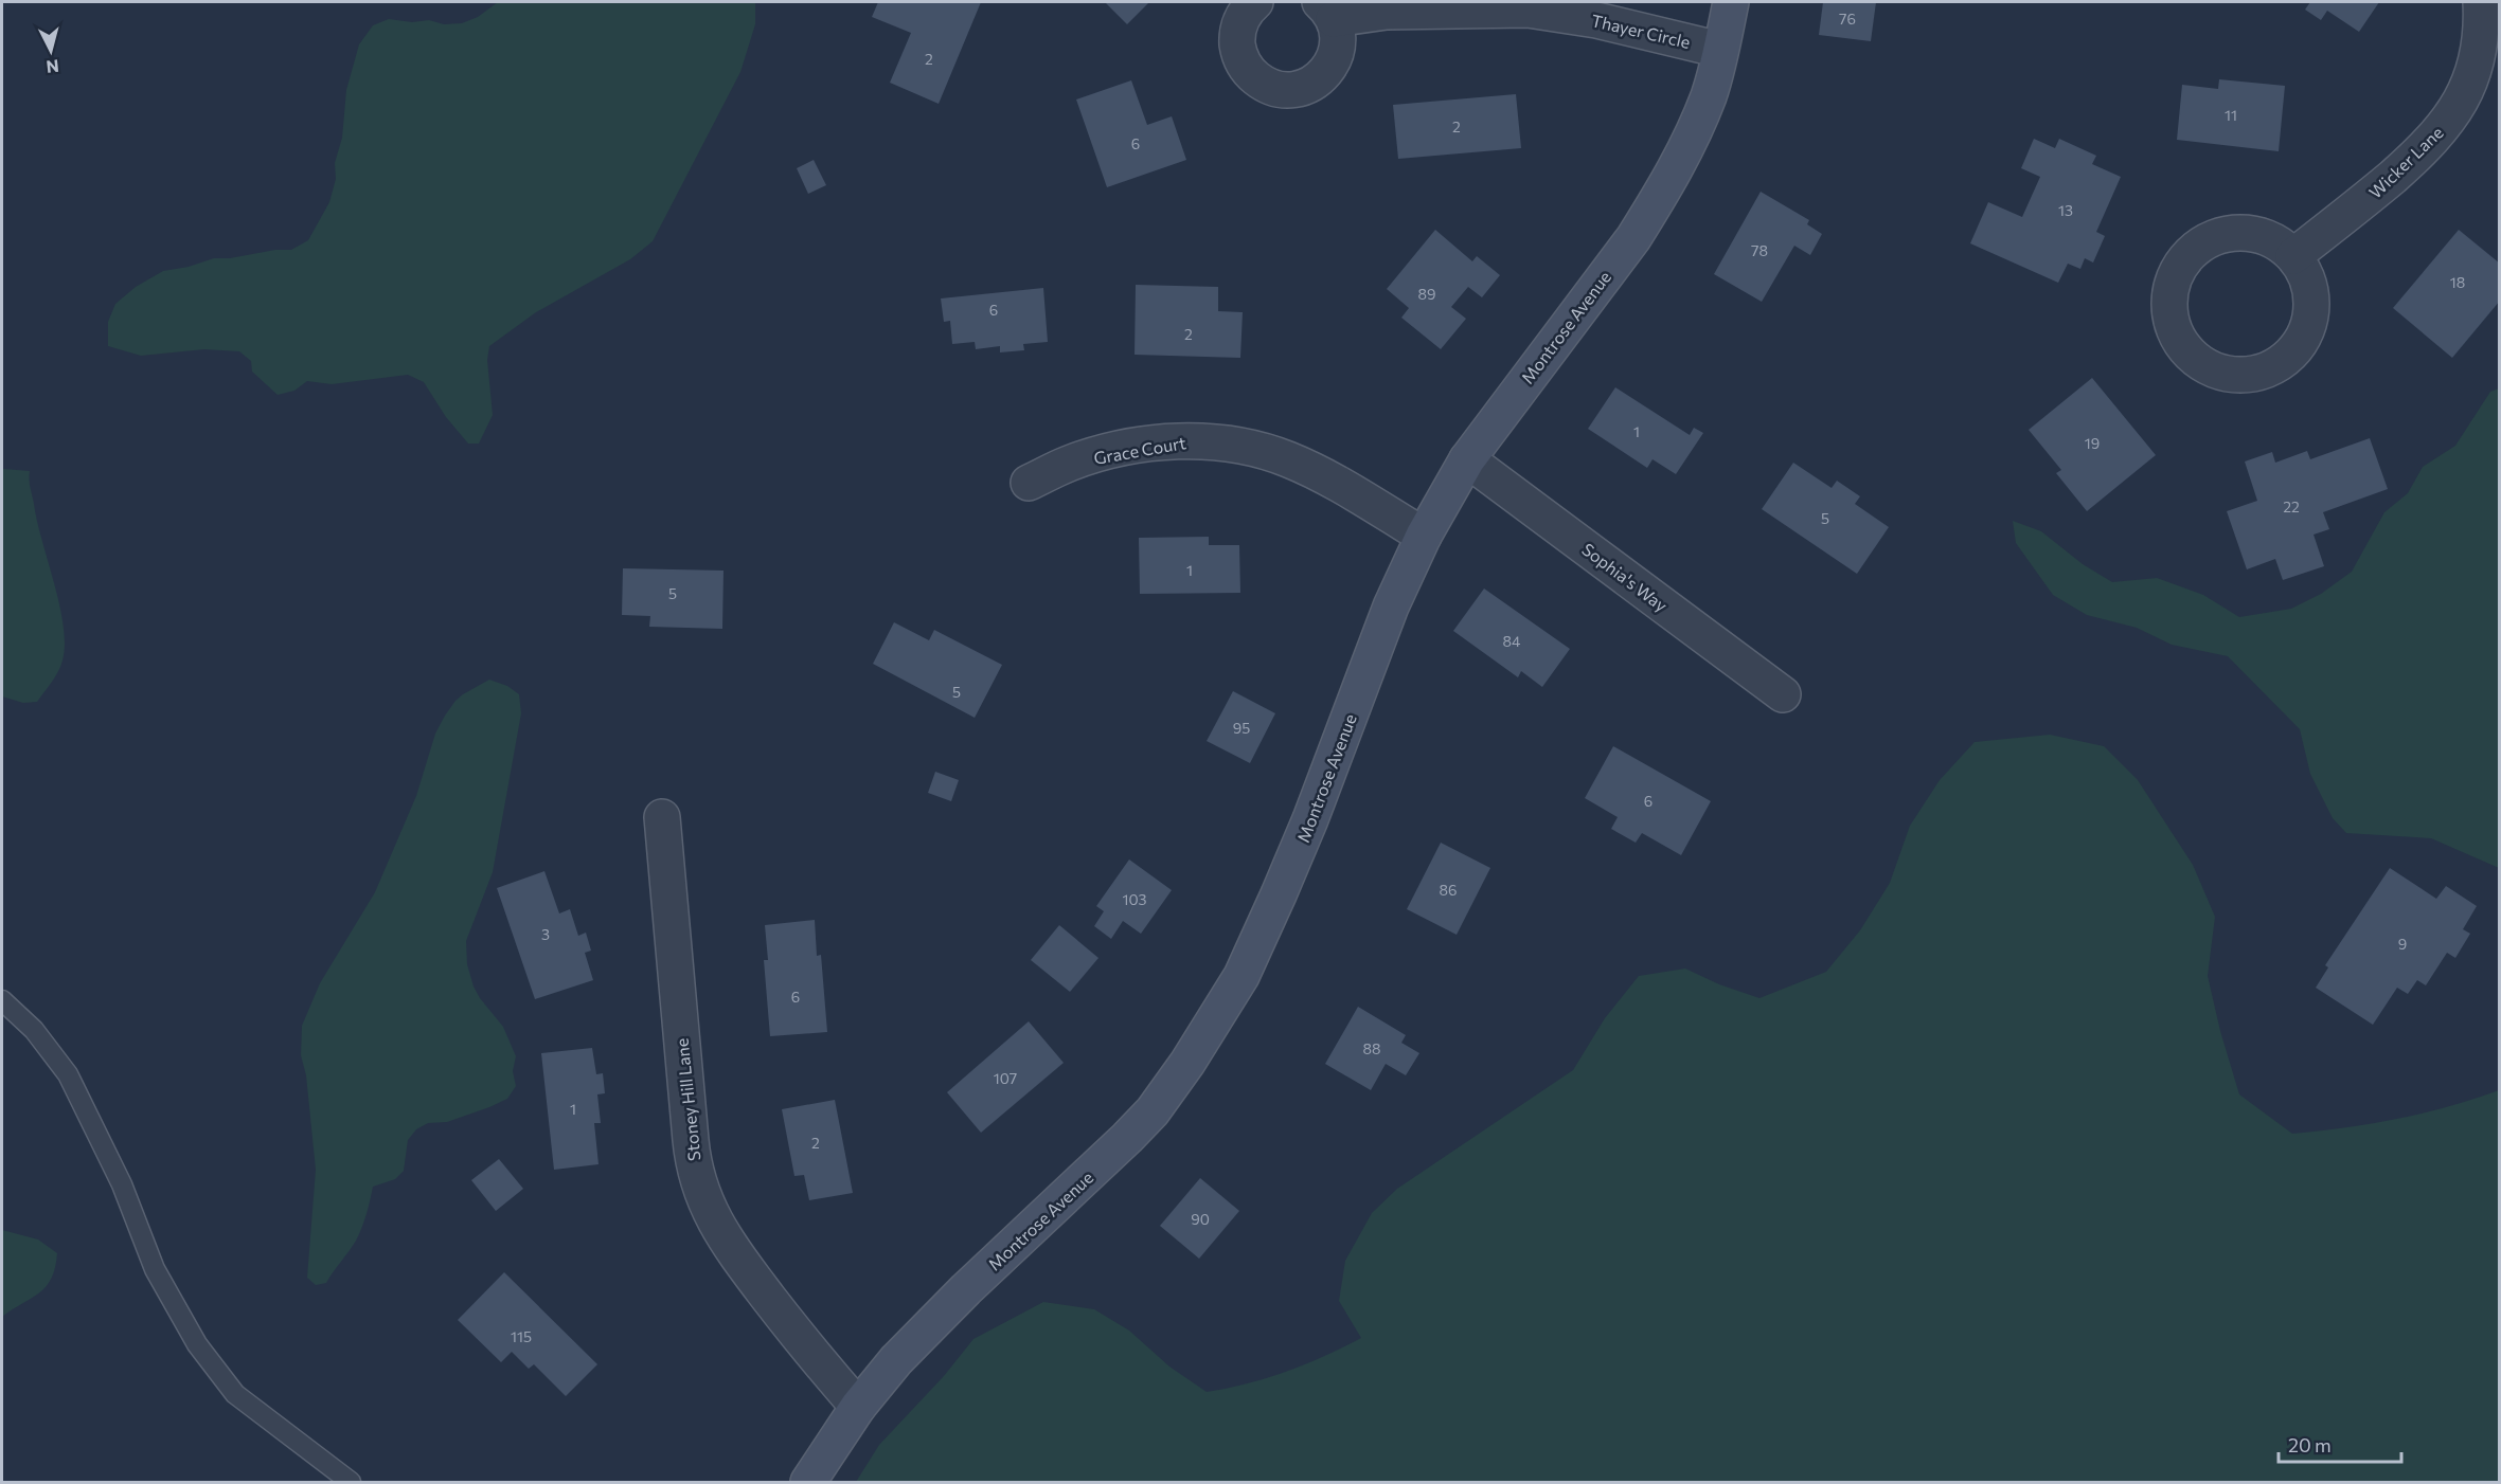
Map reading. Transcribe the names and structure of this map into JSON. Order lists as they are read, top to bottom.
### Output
{
  "streets": {
    "main road": ["Montrose Avenue"],
    "street": [
      "Thayer Circle",
      "Wicker Lane",
      "Grace Court",
      "Sophia's Way",
      "Stoney Hill Lane"
    ]
  },
  "crossings": [
    ["Thayer Circle", "Montrose Avenue"],
    ["Montrose Avenue", "Grace Court"],
    ["Montrose Avenue", "Sophia's Way"],
    ["Montrose Avenue", "Stoney Hill Lane"]
  ],
  "house_numbers": [
    "76",
    "2",
    "11",
    "2",
    "6",
    "13",
    "78",
    "18",
    "89",
    "6",
    "2",
    "1",
    "19",
    "22",
    "5",
    "1",
    "5",
    "84",
    "5",
    "95",
    "6",
    "86",
    "103",
    "3",
    "9",
    "6",
    "88",
    "107",
    "1",
    "2",
    "90",
    "115"
  ],
  "scale_bar": "20 m",
  "north": "bottom"
}
